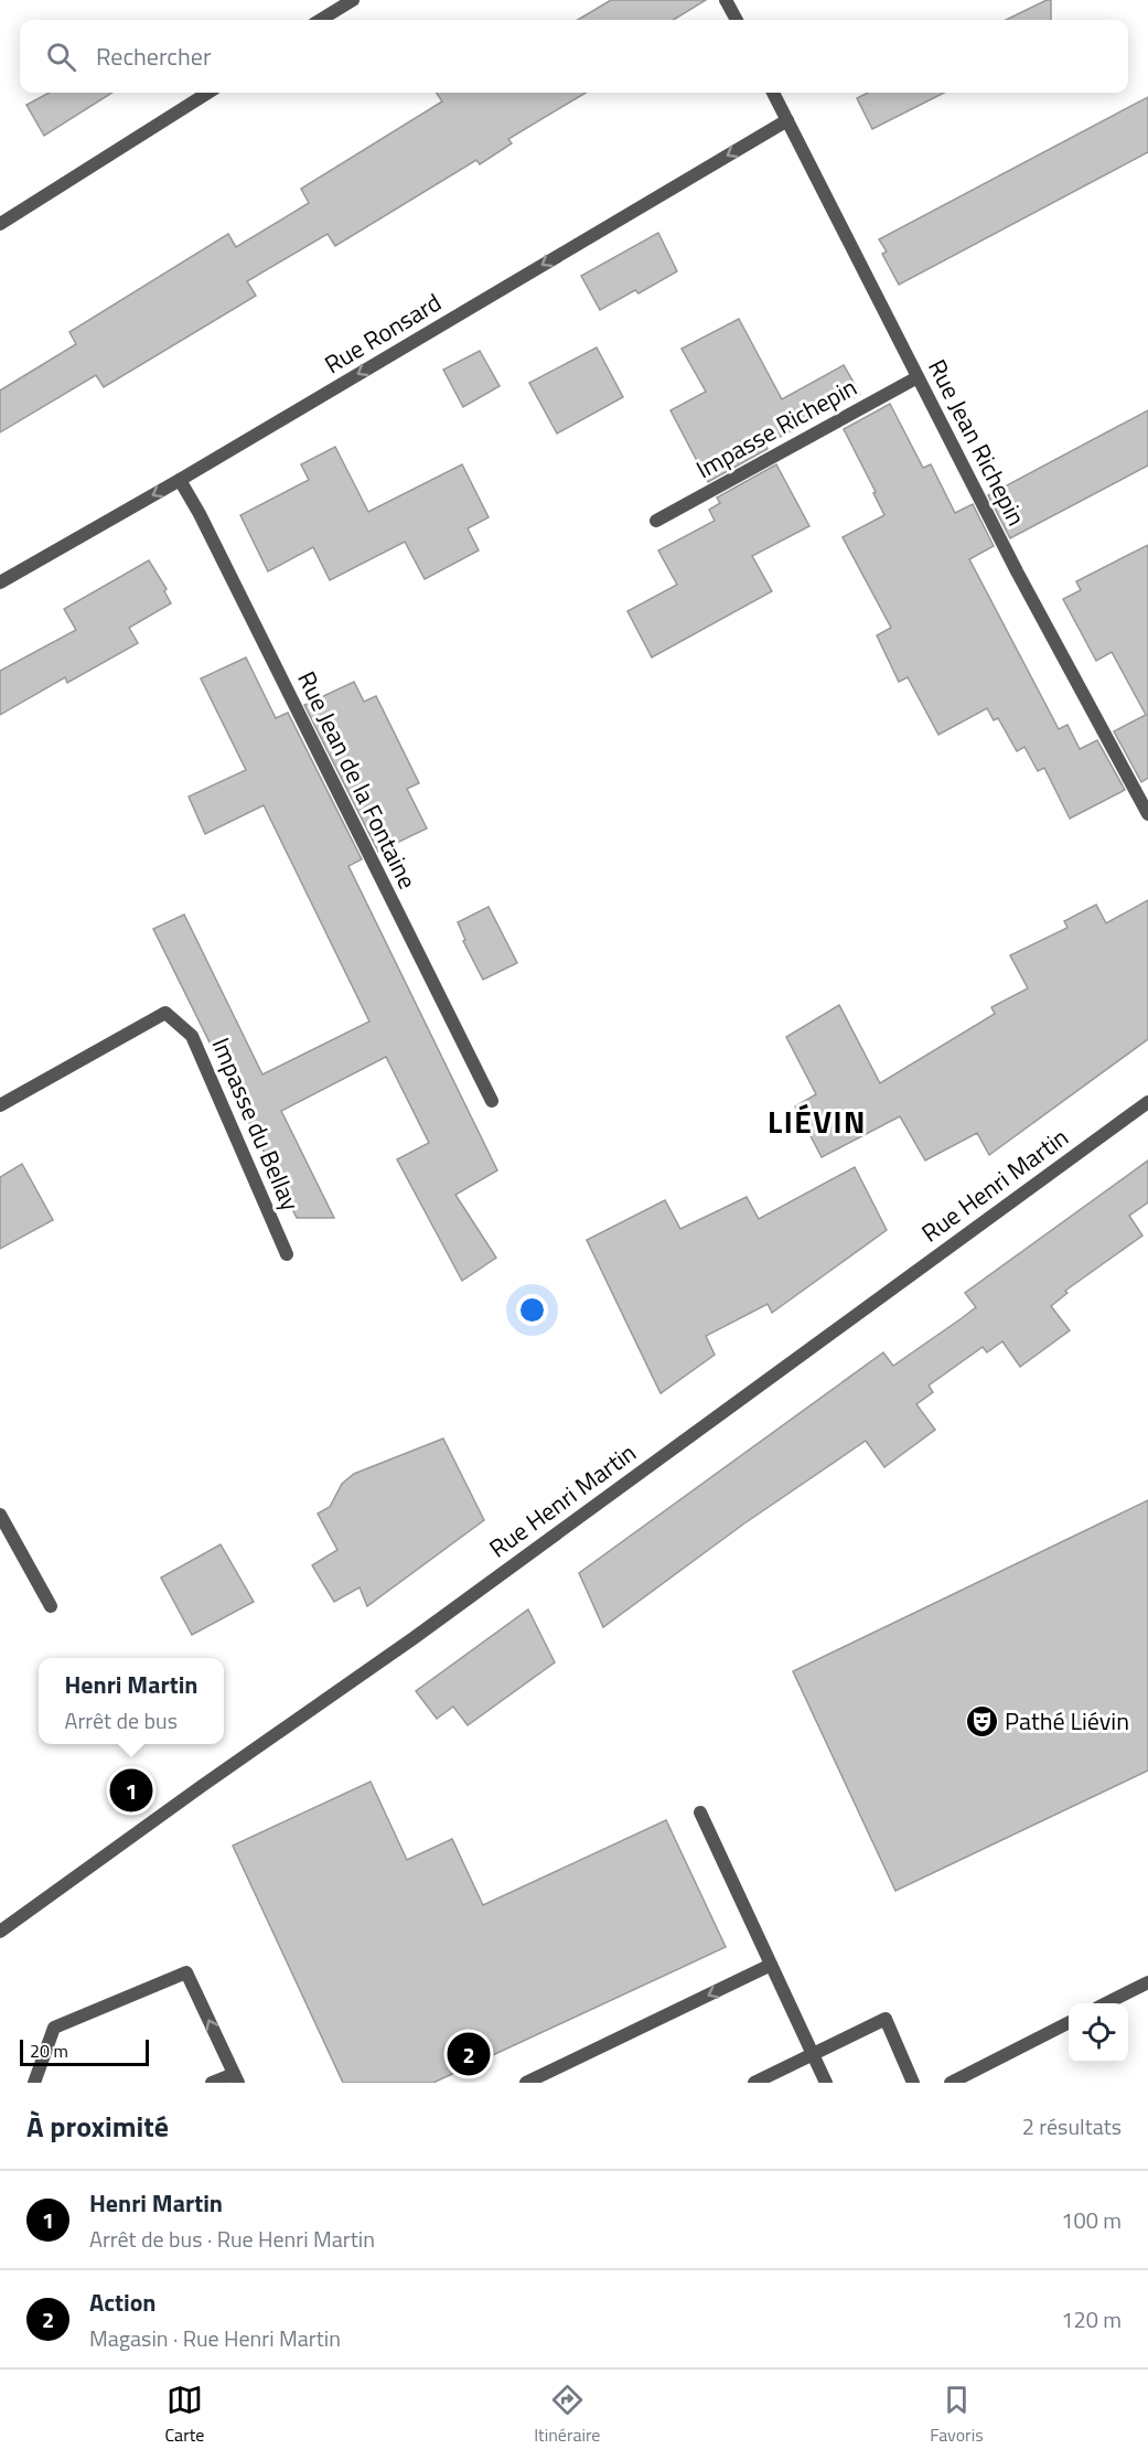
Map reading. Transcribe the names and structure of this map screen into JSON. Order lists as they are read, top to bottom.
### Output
{
  "streets": {
    "street": [
      "Rue Ronsard",
      "Impasse Richepin",
      "Rue Jean Richepin",
      "Rue Jean de la Fontaine",
      "Impasse du Bellay",
      "Rue Henri Martin"
    ]
  },
  "crossings": [
    ["Rue Ronsard", "Rue Jean Richepin"],
    ["Rue Ronsard", "Rue Jean de la Fontaine"],
    ["Impasse Richepin", "Rue Jean Richepin"]
  ],
  "one_way": ["Rue Ronsard"],
  "districts": ["LIÉVIN"],
  "places": {
    "theatre": ["Pathé Liévin"]
  },
  "scale_bar": "20 m",
  "page": {
    "search": "Rechercher",
    "popup": ["Henri Martin", "Arrêt de bus"],
    "pins": ["1", "2"],
    "scale": "20 m",
    "heading": ["À proximité", "2 résultats"],
    "list": [
      {
        "mark": "1",
        "name": "Henri Martin",
        "note": "Arrêt de bus · Rue Henri Martin",
        "value": "100 m"
      },
      {
        "mark": "2",
        "name": "Action",
        "note": "Magasin · Rue Henri Martin",
        "value": "120 m"
      }
    ],
    "nav": ["Carte", "Itinéraire", "Favoris"]
  }
}
